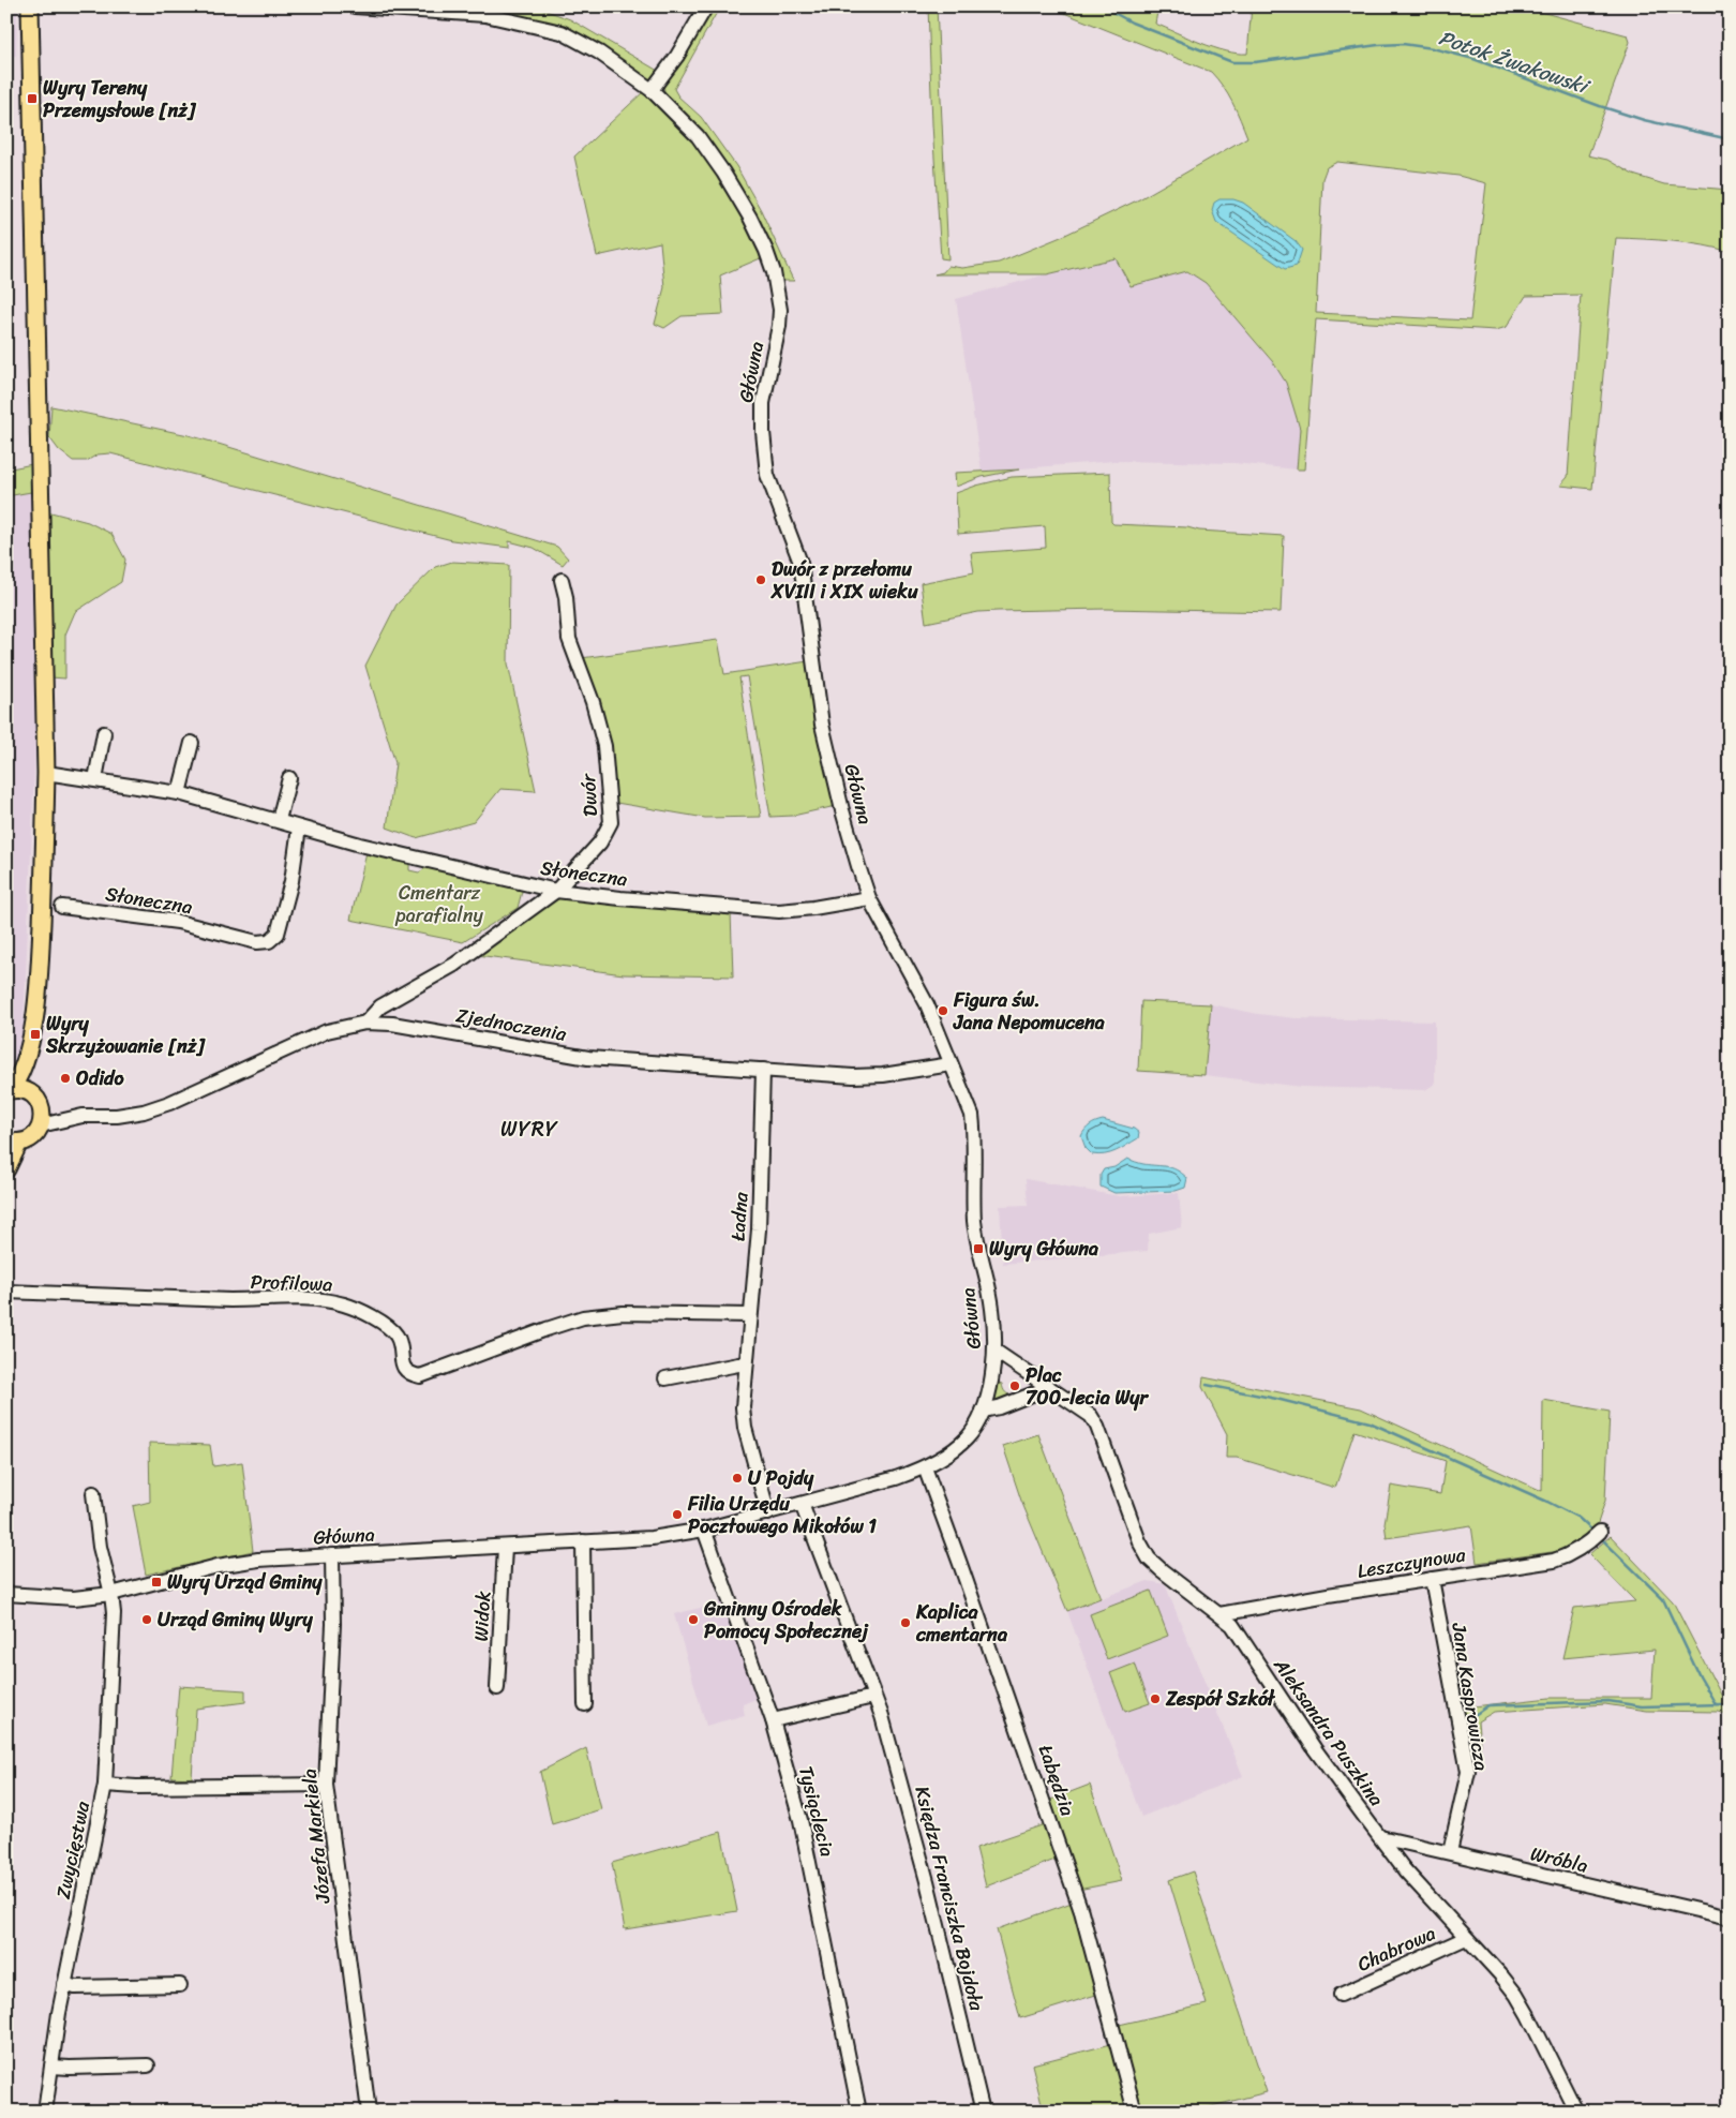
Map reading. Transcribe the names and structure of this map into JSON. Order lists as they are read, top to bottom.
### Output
{
  "streets": {
    "street": [
      "Główna",
      "Dwór",
      "Słoneczna",
      "Zjednoczenia",
      "Ładna",
      "Profilowa",
      "Leszczynowa",
      "Widok",
      "Jana Kasprowicza",
      "Aleksandra Puszkina",
      "Łabędzia",
      "Tysiąclecia",
      "Józefa Markiela",
      "Zwycięstwa",
      "Wróbla",
      "Księdza Franciszka Bojdoła",
      "Chabrowa"
    ]
  },
  "crossings": [
    ["Główna", "Słoneczna"],
    ["Główna", "Zjednoczenia"],
    ["Główna", "Ładna"],
    ["Główna", "Widok"],
    ["Główna", "Aleksandra Puszkina"],
    ["Główna", "Łabędzia"],
    ["Główna", "Tysiąclecia"],
    ["Główna", "Józefa Markiela"],
    ["Główna", "Zwycięstwa"],
    ["Główna", "Księdza Franciszka Bojdoła"],
    ["Dwór", "Słoneczna"],
    ["Dwór", "Zjednoczenia"],
    ["Zjednoczenia", "Ładna"],
    ["Ładna", "Profilowa"],
    ["Leszczynowa", "Jana Kasprowicza"],
    ["Leszczynowa", "Aleksandra Puszkina"],
    ["Jana Kasprowicza", "Wróbla"],
    ["Aleksandra Puszkina", "Wróbla"],
    ["Aleksandra Puszkina", "Chabrowa"]
  ],
  "districts": ["WYRY"],
  "water": ["Potok Żwakowski"],
  "parks": ["Cmentarz parafialny"],
  "places": {
    "transit": [
      "Wyry Tereny Przemysłowe [nż]",
      "Wyry Skrzyżowanie [nż]",
      "Wyry Główna",
      "Wyry Urząd Gminy"
    ],
    "other": [
      "Dwór z przełomu XVIII i XIX wieku",
      "Figura św. Jana Nepomucena",
      "Odido",
      "Plac 700-lecia Wyr",
      "U Pojdy",
      "Filia Urzędu Pocztowego Mikołów 1",
      "Urząd Gminy Wyry",
      "Gminny Ośrodek Pomocy Społecznej",
      "Kaplica cmentarna",
      "Zespół Szkół"
    ]
  }
}
